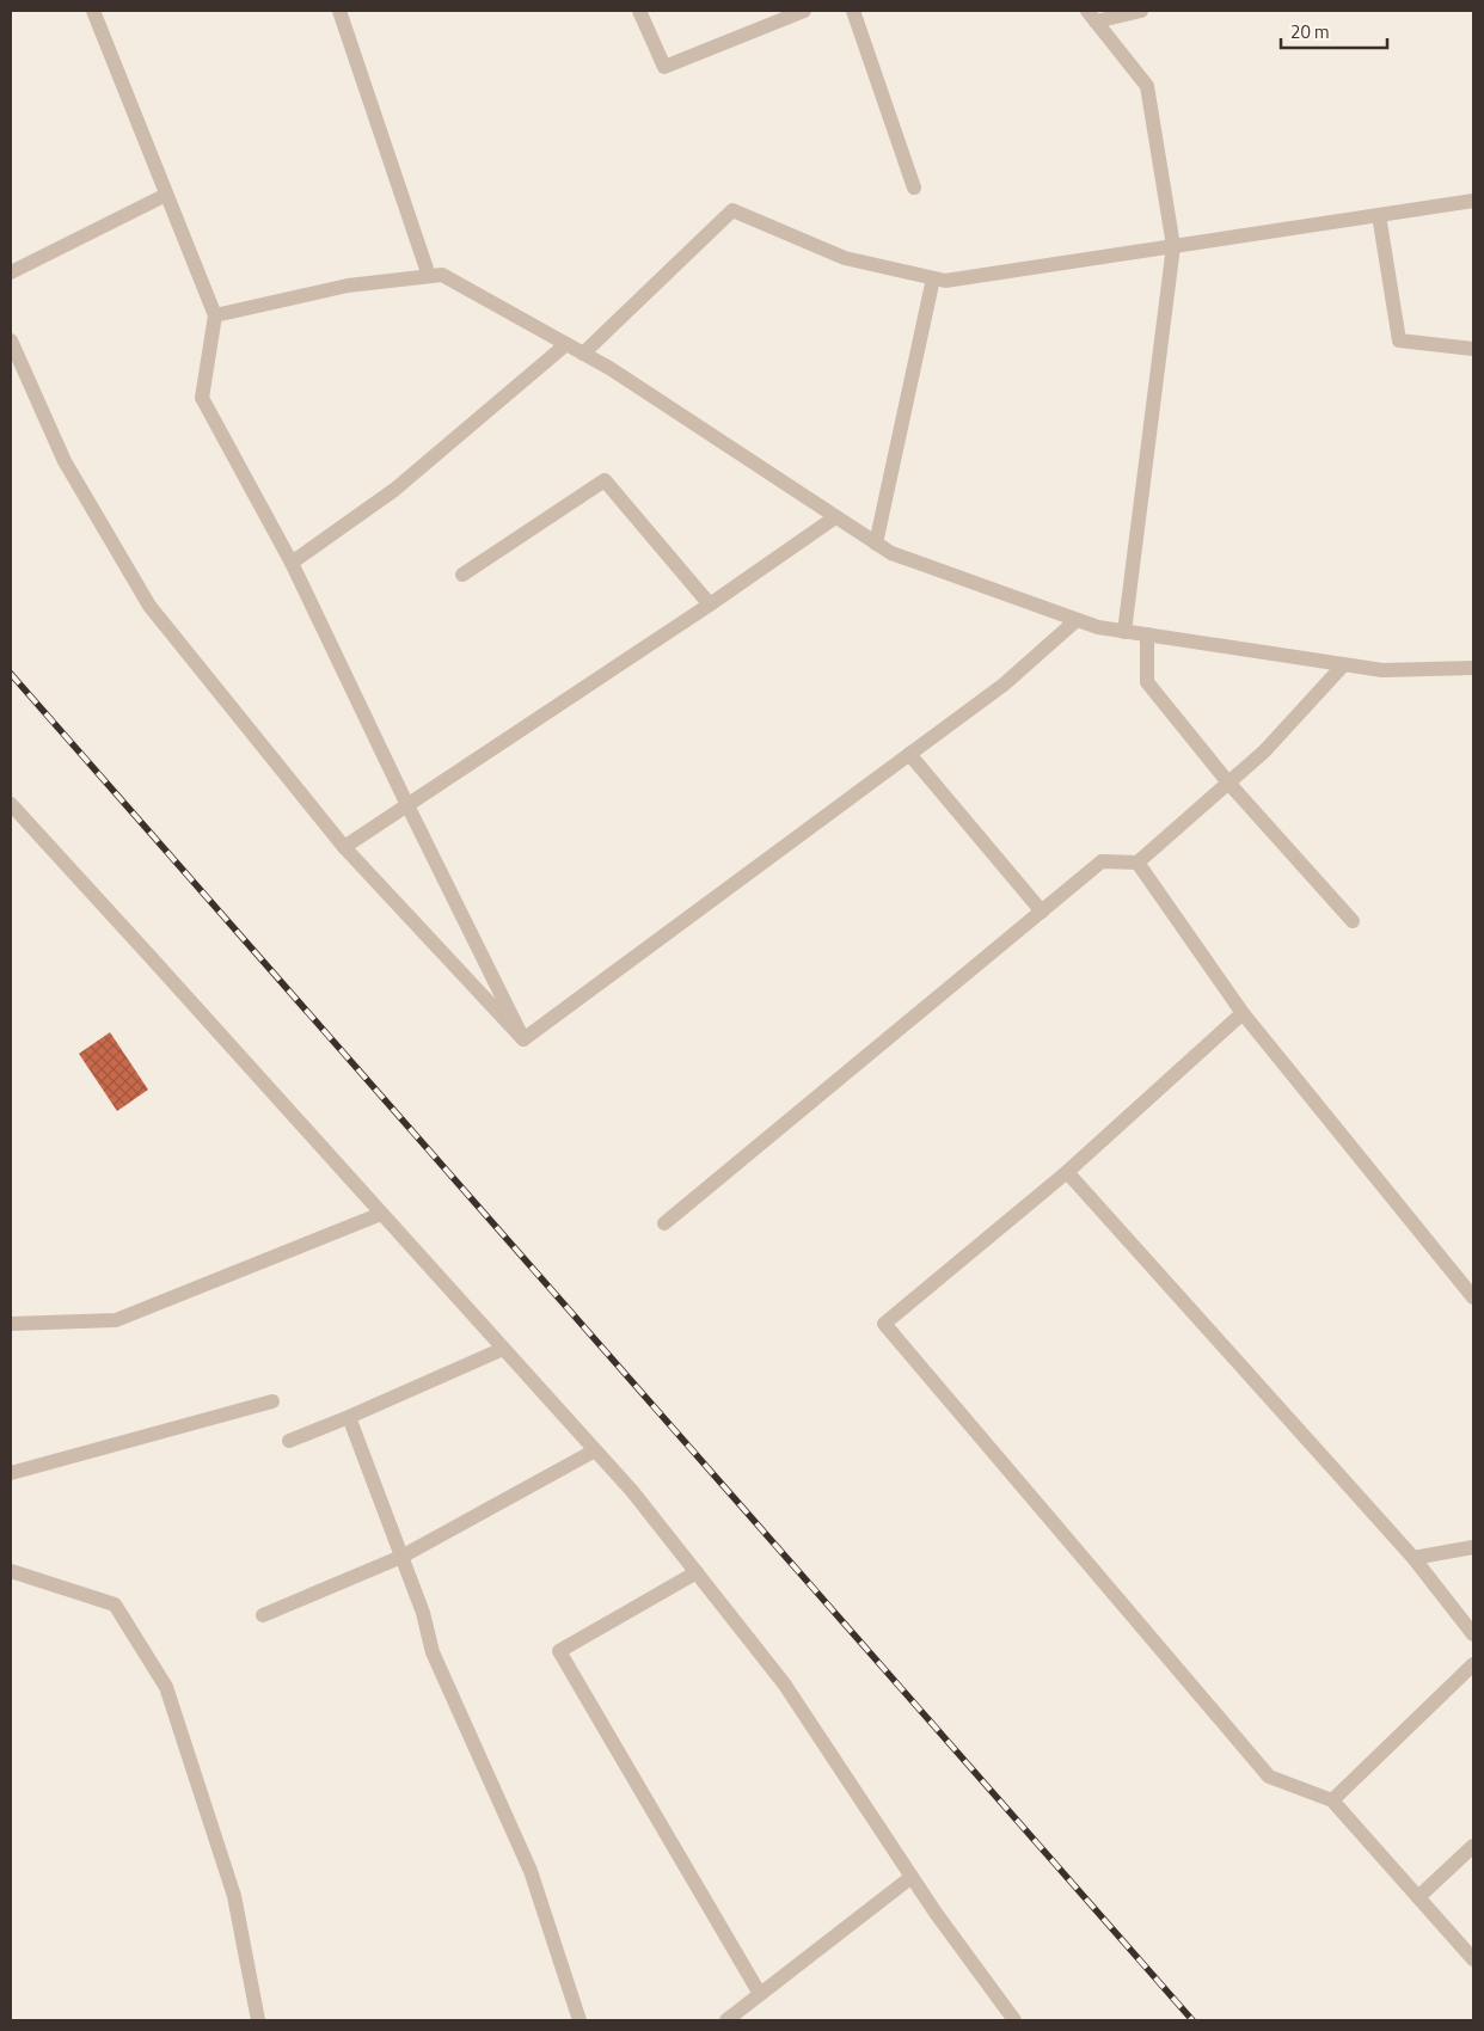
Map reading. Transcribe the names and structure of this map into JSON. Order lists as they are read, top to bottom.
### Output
{
  "scale_bar": "20 m"
}
